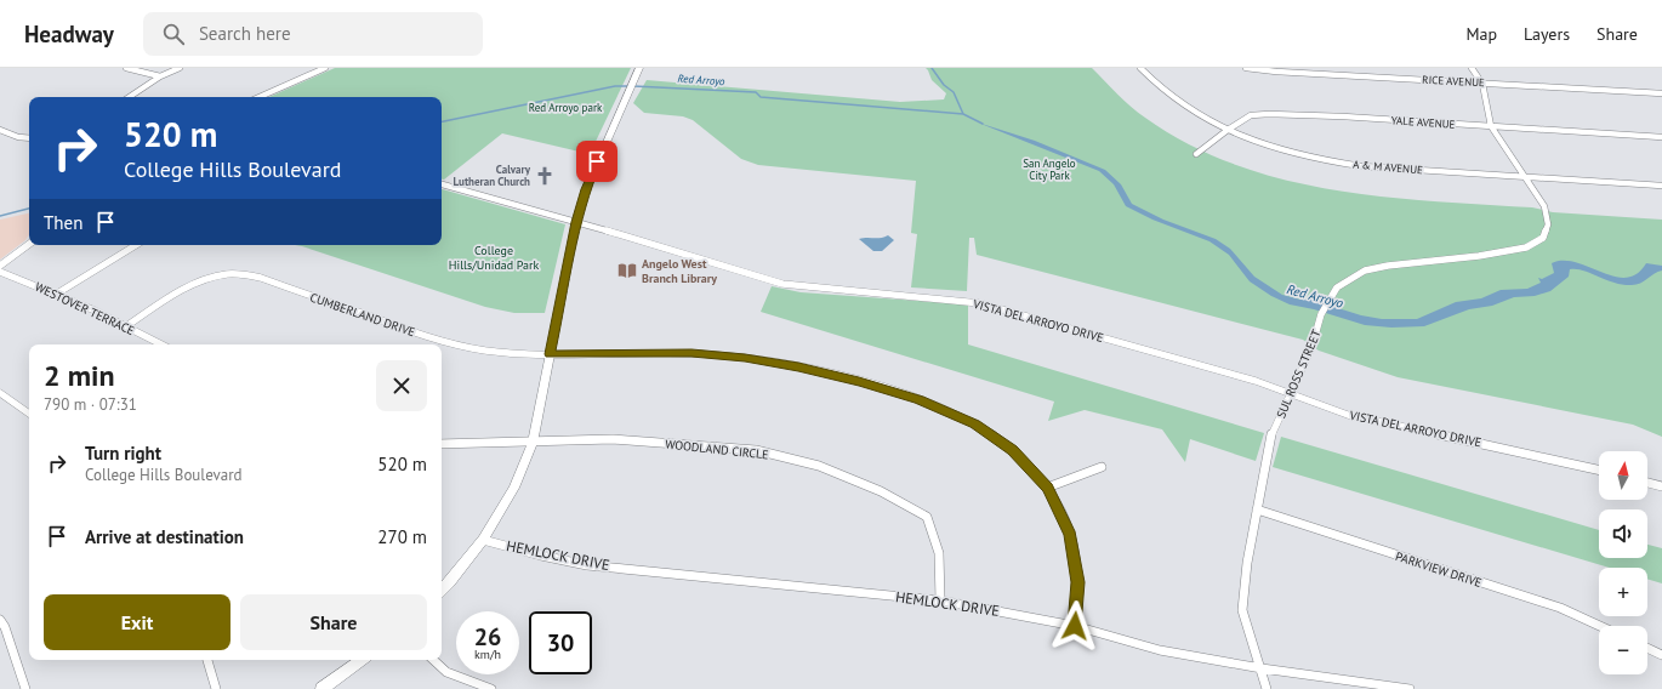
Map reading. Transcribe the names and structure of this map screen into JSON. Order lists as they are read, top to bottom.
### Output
{
  "streets": {
    "street": [
      "RICE AVENUE",
      "YALE AVENUE",
      "A & M AVENUE",
      "WESTOVER TERRACE",
      "CUMBERLAND DRIVE",
      "VISTA DEL ARROYO DRIVE",
      "SUL ROSS STREET",
      "WOODLAND CIRCLE",
      "HEMLOCK DRIVE",
      "PARKVIEW DRIVE"
    ]
  },
  "crossings": [
    ["RICE AVENUE", "SUL ROSS STREET"],
    ["YALE AVENUE", "A & M AVENUE"],
    ["YALE AVENUE", "SUL ROSS STREET"],
    ["A & M AVENUE", "SUL ROSS STREET"],
    ["WESTOVER TERRACE", "CUMBERLAND DRIVE"],
    ["CUMBERLAND DRIVE", "HEMLOCK DRIVE"],
    ["VISTA DEL ARROYO DRIVE", "SUL ROSS STREET"],
    ["SUL ROSS STREET", "HEMLOCK DRIVE"],
    ["SUL ROSS STREET", "PARKVIEW DRIVE"],
    ["WOODLAND CIRCLE", "HEMLOCK DRIVE"]
  ],
  "water": ["Red Arroyo"],
  "parks": ["Red Arroyo park", "San Angelo City Park", "College Hills/Unidad Park"],
  "places": {
    "church": ["Calvary Lutheran Church"],
    "library": ["Angelo West Branch Library"]
  },
  "north": "top",
  "page": {
    "header": "Headway",
    "search": "Search here",
    "nav": ["Map", "Layers", "Share"],
    "turn": ["520 m", "College Hills Boulevard"],
    "then": "Then",
    "heading": ["2 min", "790 m · 07:31"],
    "list": [
      {
        "name": "Turn right",
        "note": "College Hills Boulevard",
        "value": "520 m"
      },
      {
        "name": "Arrive at destination",
        "value": "270 m"
      }
    ],
    "map_buttons": ["+", "−"],
    "buttons": ["Exit", "Share"],
    "speed": "26 km/h",
    "limit": "30"
  }
}
